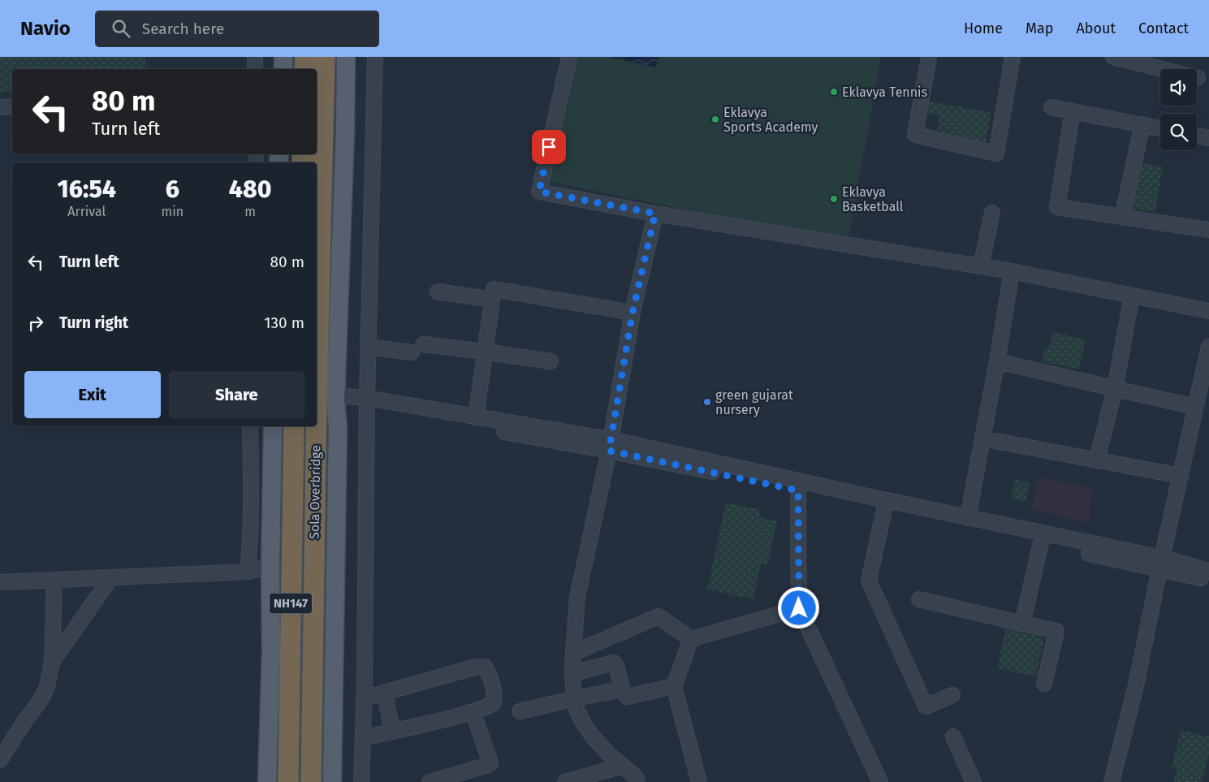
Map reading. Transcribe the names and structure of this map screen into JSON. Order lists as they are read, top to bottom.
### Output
{
  "streets": {
    "highway": ["Sola Overbridge", "NH147"]
  },
  "places": [
    "Eklavya Tennis",
    "Eklavya Sports Academy",
    "Eklavya Basketball",
    "green gujarat nursery"
  ],
  "page": {
    "header": "Navio",
    "search": "Search here",
    "nav": [
      "Home",
      "Map",
      "About",
      "Contact"
    ],
    "turn": ["80 m", "Turn left"],
    "eta": [
      "16:54",
      "Arrival",
      "6",
      "min",
      "480",
      "m"
    ],
    "list": [
      {
        "name": "Turn left",
        "value": "80 m"
      },
      {
        "name": "Turn right",
        "value": "130 m"
      }
    ],
    "buttons": ["Exit", "Share"]
  }
}
